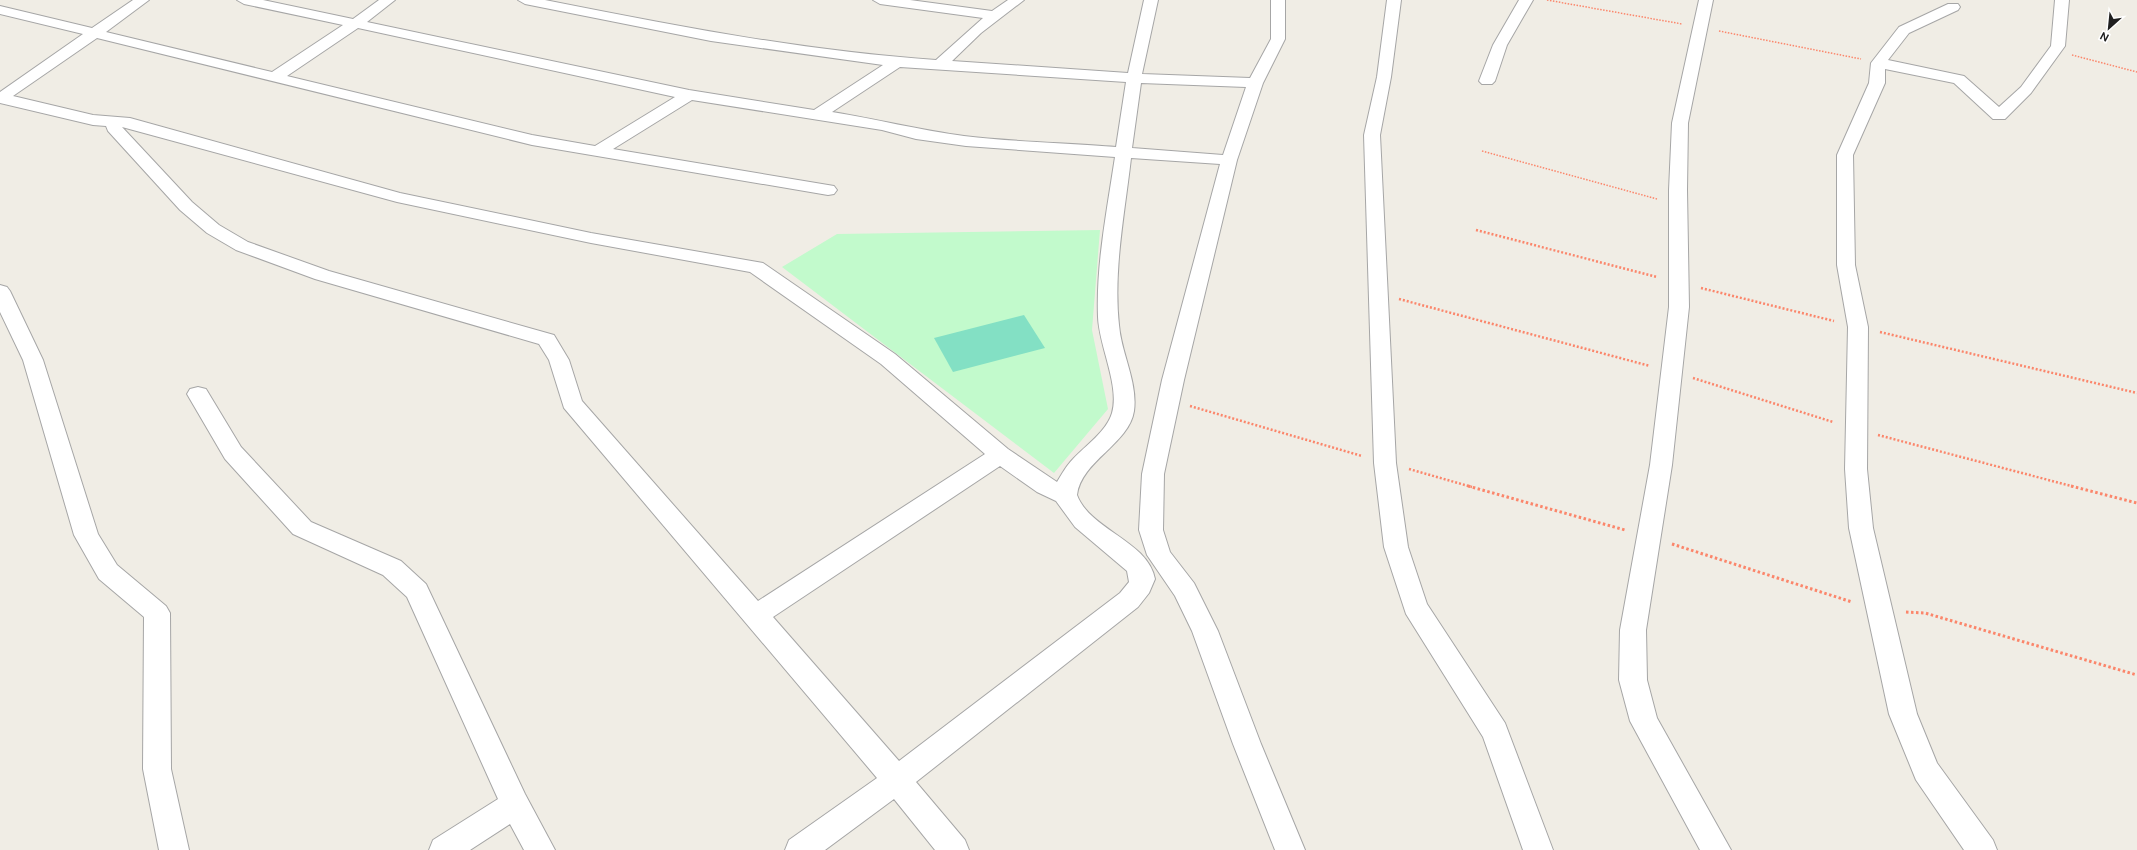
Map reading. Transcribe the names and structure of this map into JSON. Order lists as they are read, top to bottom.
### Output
{
  "north": "bottom left"
}
